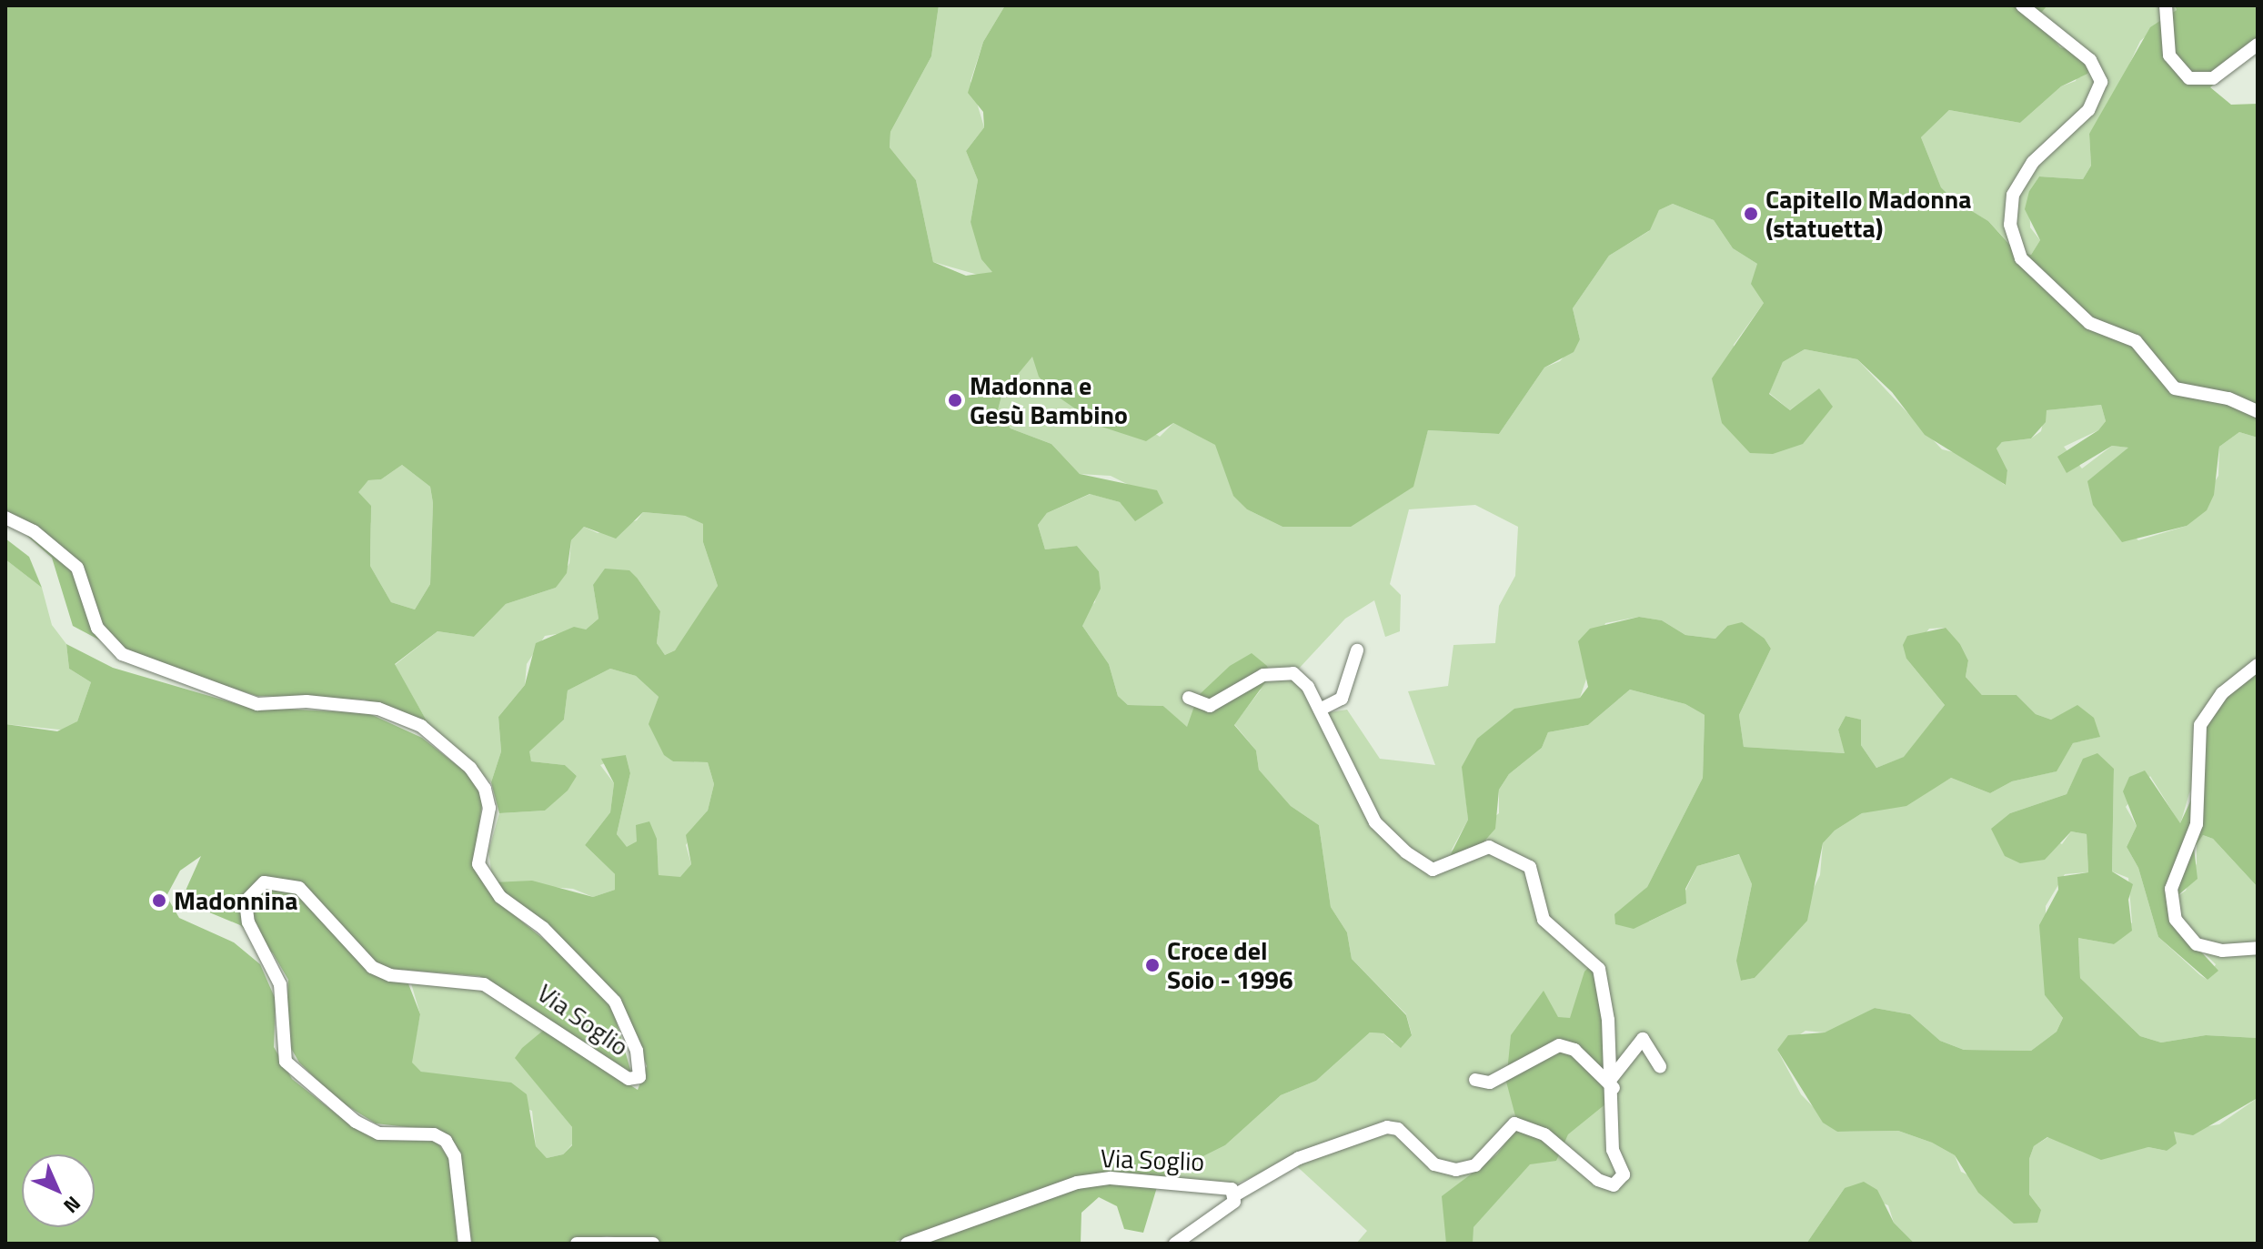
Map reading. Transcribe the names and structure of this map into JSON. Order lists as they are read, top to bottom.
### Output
{
  "streets": {
    "street": ["Via Soglio"]
  },
  "places": [
    "Capitello Madonna (statuetta)",
    "Madonna e Gesù Bambino",
    "Madonnina",
    "Croce del Soio - 1996"
  ],
  "north": "bottom right"
}
